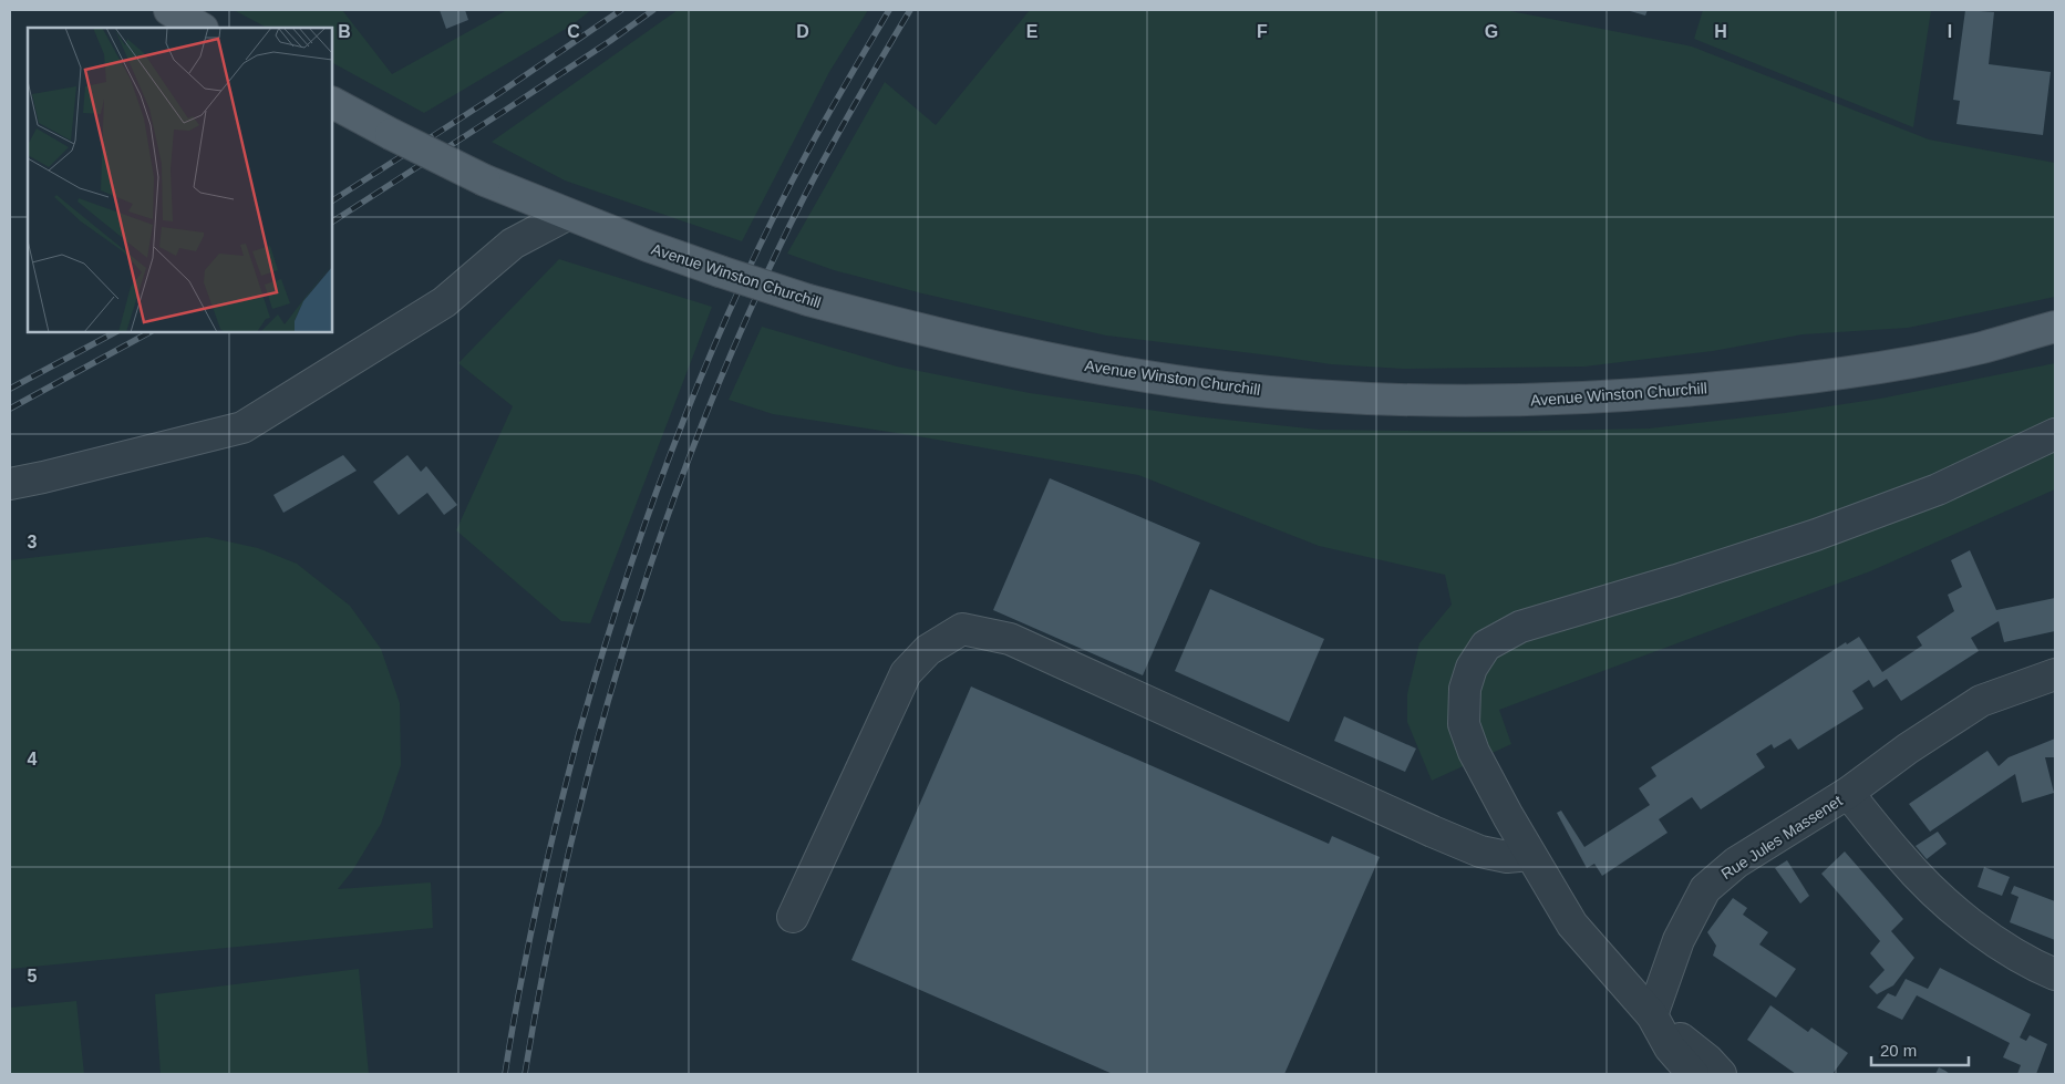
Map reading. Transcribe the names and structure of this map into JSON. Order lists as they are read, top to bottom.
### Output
{
  "streets": {
    "main road": ["Avenue Winston Churchill"],
    "street": ["Rue Jules Massenet"]
  },
  "scale_bar": "20 m",
  "grid": {
    "columns": [
      "B",
      "C",
      "D",
      "E",
      "F",
      "G",
      "H",
      "I"
    ],
    "rows": ["3", "4", "5"]
  }
}
